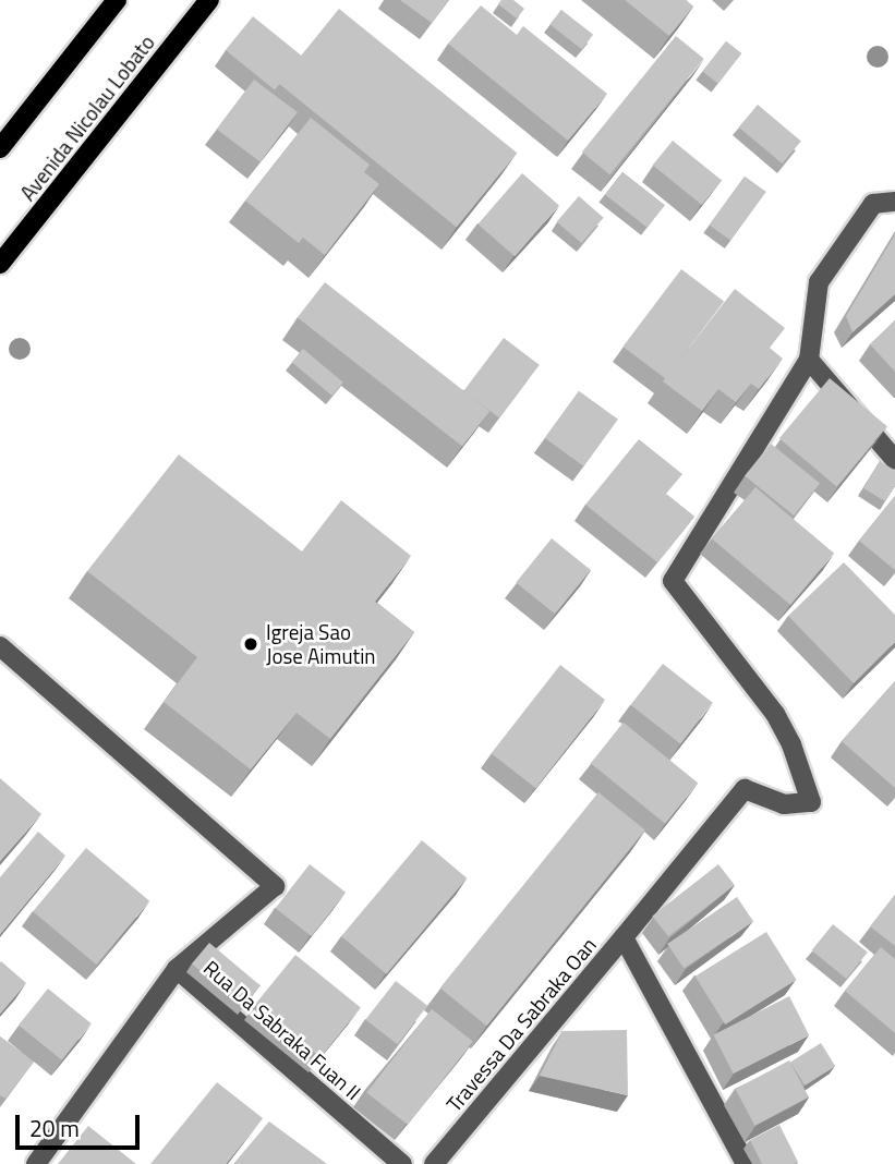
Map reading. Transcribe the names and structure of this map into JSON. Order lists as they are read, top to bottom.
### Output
{
  "streets": {
    "main road": ["Avenida Nicolau Lobato"],
    "street": ["Travessa Da Sabraka Oan", "Rua Da Sabraka Fuan II"]
  },
  "places": ["Igreja Sao Jose Aimutin"],
  "scale_bar": "20 m"
}
